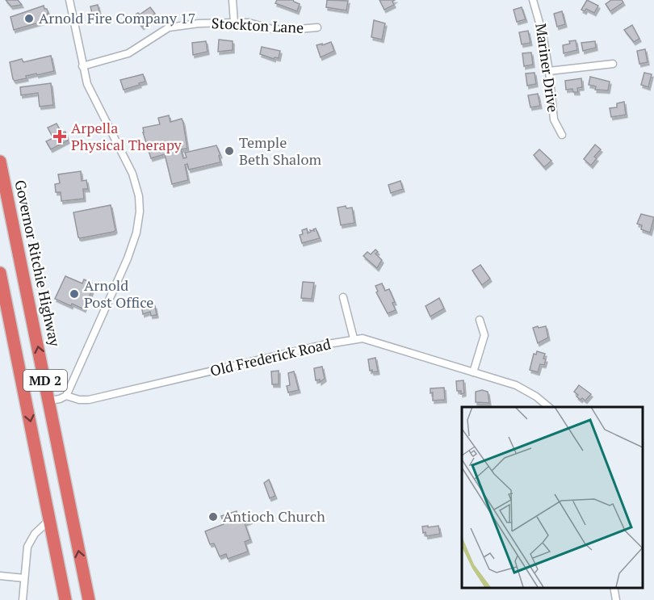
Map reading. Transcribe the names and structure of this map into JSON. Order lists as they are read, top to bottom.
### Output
{
  "streets": {
    "highway": ["Governor Ritchie Highway", "MD 2"],
    "street": ["Stockton Lane", "Mariner Drive", "Old Frederick Road"]
  },
  "places": {
    "other": [
      "Arnold Fire Company 17",
      "Temple Beth Shalom",
      "Arnold Post Office",
      "Antioch Church"
    ],
    "health": ["Arpella Physical Therapy"]
  }
}
